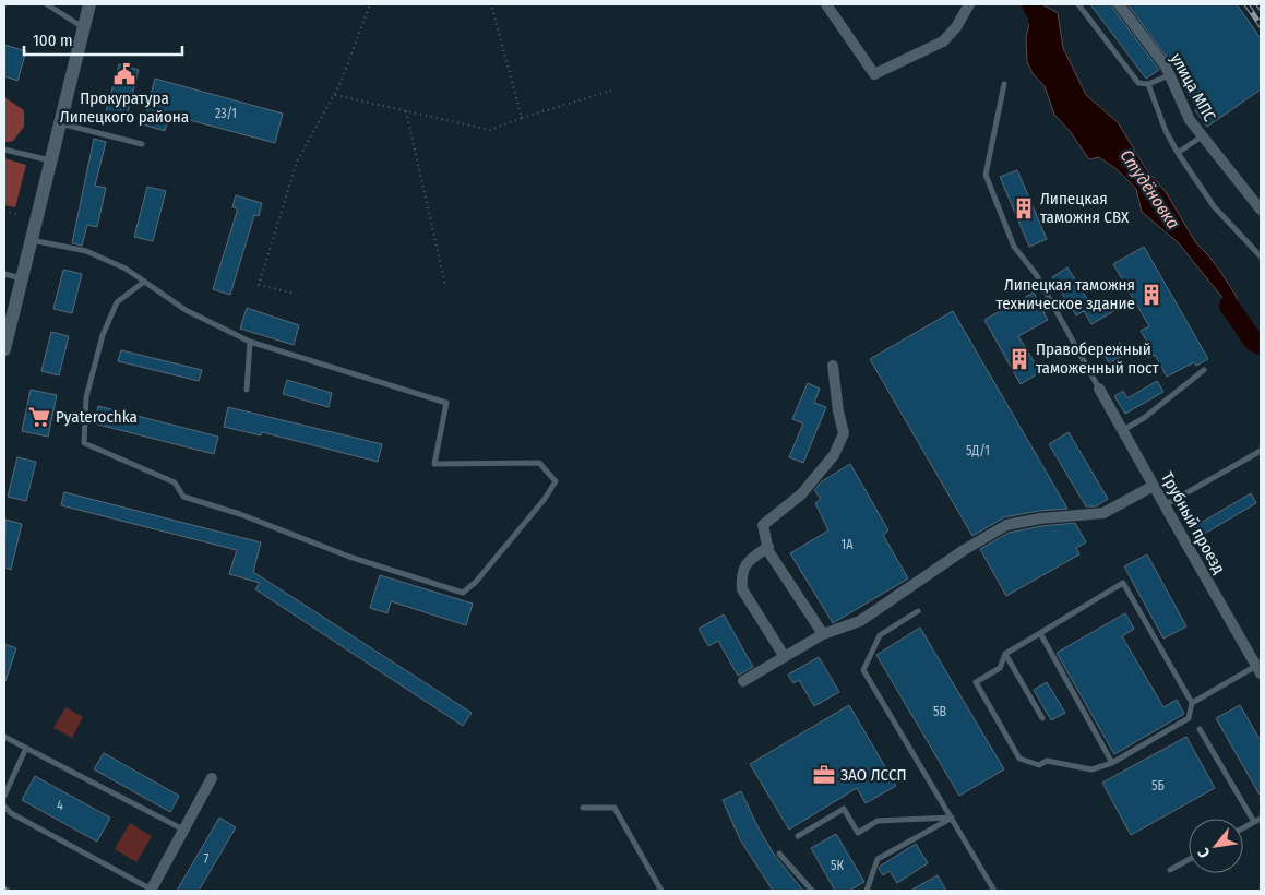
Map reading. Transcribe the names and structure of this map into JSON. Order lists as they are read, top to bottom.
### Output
{
  "streets": {
    "street": ["улица МПС", "Трубный проезд"]
  },
  "water": ["Студёновка"],
  "places": {
    "public building": ["Прокуратура Липецкого района"],
    "building": ["Липецкая таможня СВХ", "Липецкая таможня техническое здание", "Правобережный таможенный пост"],
    "supermarket": ["Pyaterochka"],
    "office": ["ЗАО ЛССП"]
  },
  "house_numbers": [
    "23/1",
    "5Д/1",
    "1А",
    "5В",
    "5Б",
    "4",
    "7",
    "5К"
  ],
  "scale_bar": "100 m",
  "north": "bottom left"
}
